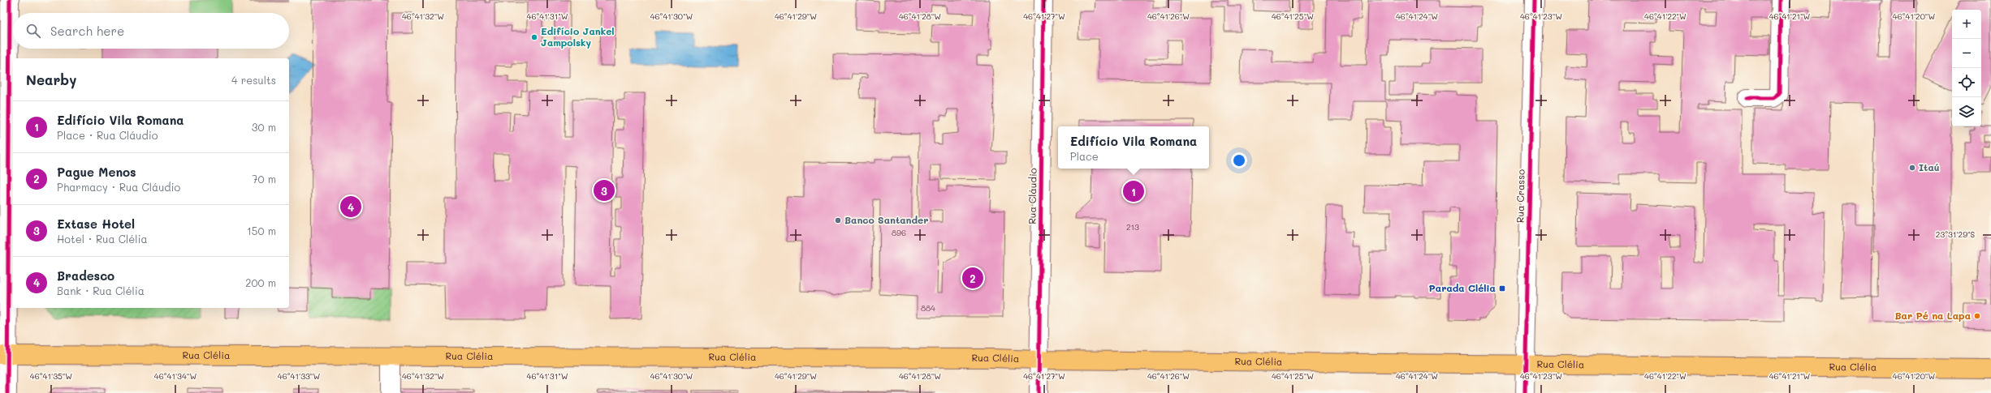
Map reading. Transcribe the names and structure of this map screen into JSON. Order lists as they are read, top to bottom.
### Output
{
  "streets": {
    "main road": ["Rua Clélia"],
    "street": ["Rua Cláudio", "Rua Crasso"]
  },
  "crossings": [
    ["Rua Cláudio", "Rua Clélia"],
    ["Rua Crasso", "Rua Clélia"]
  ],
  "places": {
    "other": [
      "Edifício Jankel Jampolsky",
      "Itaú",
      "Banco Santander",
      "Bar Pé na Lapa"
    ],
    "transit": ["Parada Clélia"]
  },
  "house_numbers": ["213", "896", "884"],
  "page": {
    "map_buttons": ["+", "−"],
    "search": "Search here",
    "heading": ["Nearby", "4 results"],
    "list": [
      {
        "mark": "1",
        "name": "Edifício Vila Romana",
        "note": "Place · Rua Cláudio",
        "value": "30 m"
      },
      {
        "mark": "2",
        "name": "Pague Menos",
        "note": "Pharmacy · Rua Cláudio",
        "value": "70 m"
      },
      {
        "mark": "3",
        "name": "Extase Hotel",
        "note": "Hotel · Rua Clélia",
        "value": "150 m"
      },
      {
        "mark": "4",
        "name": "Bradesco",
        "note": "Bank · Rua Clélia",
        "value": "200 m"
      }
    ],
    "popup": ["Edifício Vila Romana", "Place"],
    "pins": [
      "3",
      "1",
      "4",
      "2"
    ]
  },
  "coordinates": [
    "46°41'32\"W",
    "46°41'31\"W",
    "46°41'30\"W",
    "46°41'29\"W",
    "46°41'28\"W",
    "46°41'27\"W",
    "46°41'26\"W",
    "46°41'25\"W",
    "46°41'24\"W",
    "46°41'23\"W",
    "46°41'22\"W",
    "46°41'21\"W",
    "46°41'20\"W",
    "23°31'29\"S",
    "46°41'35\"W",
    "46°41'34\"W",
    "46°41'33\"W"
  ]
}
